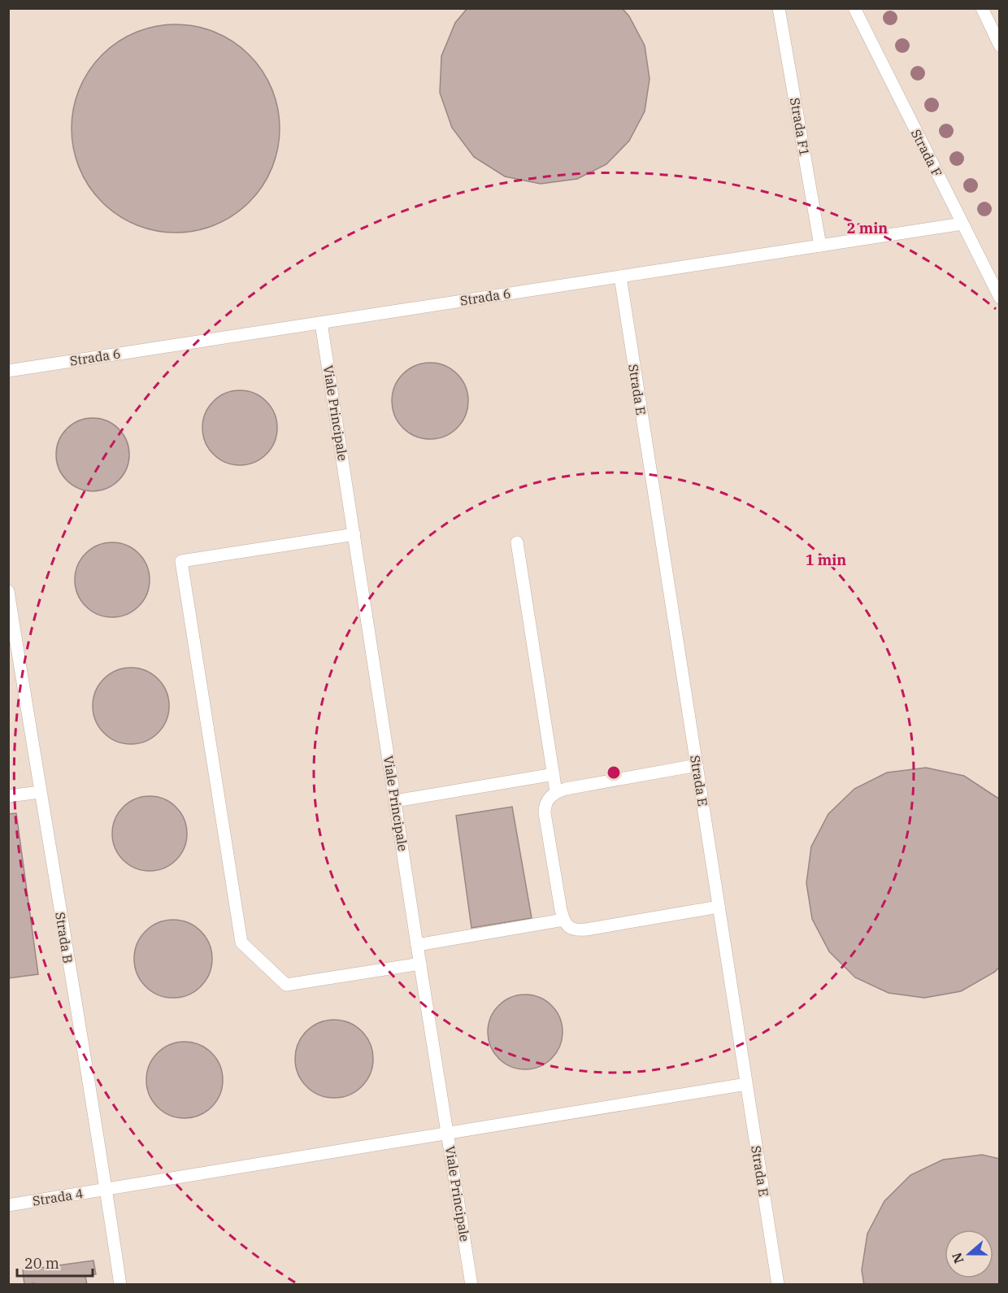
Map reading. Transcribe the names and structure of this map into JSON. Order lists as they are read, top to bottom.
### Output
{
  "streets": {
    "lane": [
      "Strada F1",
      "Strada F",
      "Strada 6",
      "Strada E",
      "Viale Principale",
      "Strada B",
      "Strada 4"
    ]
  },
  "crossings": [
    ["Strada F1", "Strada 6"],
    ["Strada F", "Strada 6"],
    ["Strada 6", "Strada E"],
    ["Strada 6", "Viale Principale"],
    ["Strada E", "Strada 4"],
    ["Viale Principale", "Strada 4"],
    ["Strada B", "Strada 4"]
  ],
  "scale_bar": "20 m",
  "north": "left",
  "rings": ["2 min", "1 min"]
}
